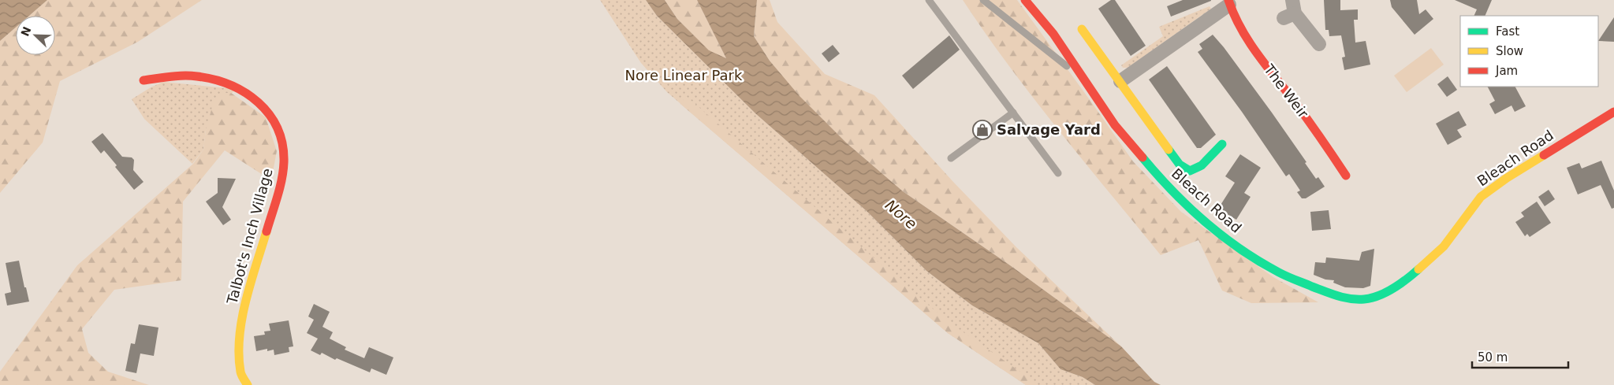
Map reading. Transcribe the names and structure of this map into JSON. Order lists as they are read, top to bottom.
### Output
{
  "streets": {
    "street": ["The Weir", "Bleach Road", "Talbot's Inch Village"]
  },
  "water": ["Nore"],
  "parks": ["Nore Linear Park"],
  "places": {
    "shop": ["Salvage Yard"]
  },
  "legend": ["Fast", "Slow", "Jam"],
  "scale_bar": "50 m",
  "north": "top left"
}
